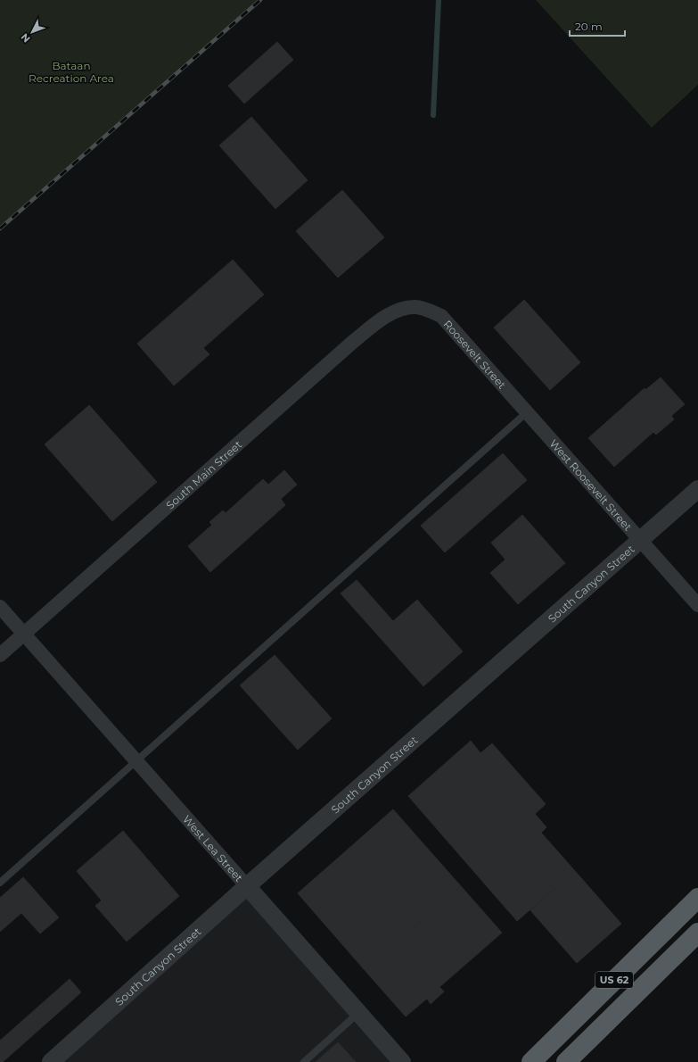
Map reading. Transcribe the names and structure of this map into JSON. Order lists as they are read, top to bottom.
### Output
{
  "streets": {
    "highway": ["US 62"],
    "street": [
      "Roosevelt Street",
      "South Main Street",
      "West Roosevelt Street",
      "South Canyon Street",
      "West Lea Street"
    ]
  },
  "crossings": [
    ["Roosevelt Street", "South Main Street"],
    ["Roosevelt Street", "West Roosevelt Street"],
    ["South Main Street", "West Lea Street"],
    ["West Roosevelt Street", "South Canyon Street"],
    ["South Canyon Street", "West Lea Street"]
  ],
  "parks": ["Bataan Recreation Area"],
  "scale_bar": "20 m",
  "north": "bottom left"
}
